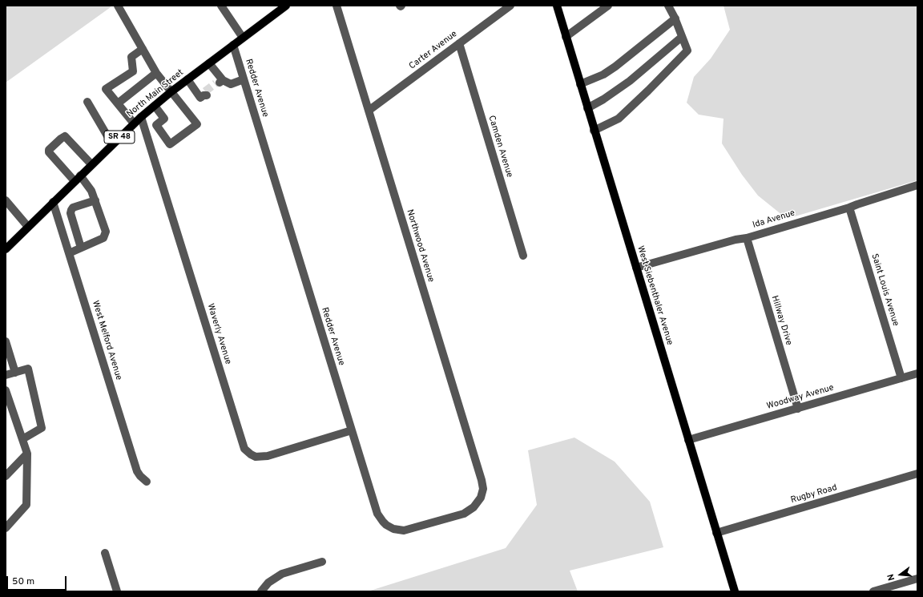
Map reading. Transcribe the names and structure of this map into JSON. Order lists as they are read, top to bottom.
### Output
{
  "streets": {
    "main road": ["North Main Street", "SR 48", "West Siebenthaler Avenue"],
    "street": [
      "Carter Avenue",
      "Redder Avenue",
      "Camden Avenue",
      "Ida Avenue",
      "Northwood Avenue",
      "Saint Louis Avenue",
      "Hillway Drive",
      "Waverly Avenue",
      "West Melford Avenue",
      "Woodway Avenue",
      "Rugby Road"
    ]
  },
  "crossings": [
    ["Carter Avenue", "Camden Avenue"],
    ["Carter Avenue", "Northwood Avenue"],
    ["Redder Avenue", "North Main Street"],
    ["Redder Avenue", "Northwood Avenue"],
    ["Redder Avenue", "Waverly Avenue"],
    ["North Main Street", "Waverly Avenue"],
    ["North Main Street", "West Melford Avenue"],
    ["Ida Avenue", "Saint Louis Avenue"],
    ["Ida Avenue", "West Siebenthaler Avenue"],
    ["Ida Avenue", "Hillway Drive"],
    ["Saint Louis Avenue", "Woodway Avenue"],
    ["West Siebenthaler Avenue", "Woodway Avenue"],
    ["West Siebenthaler Avenue", "Rugby Road"],
    ["Hillway Drive", "Woodway Avenue"]
  ],
  "scale_bar": "50 m",
  "north": "left"
}
